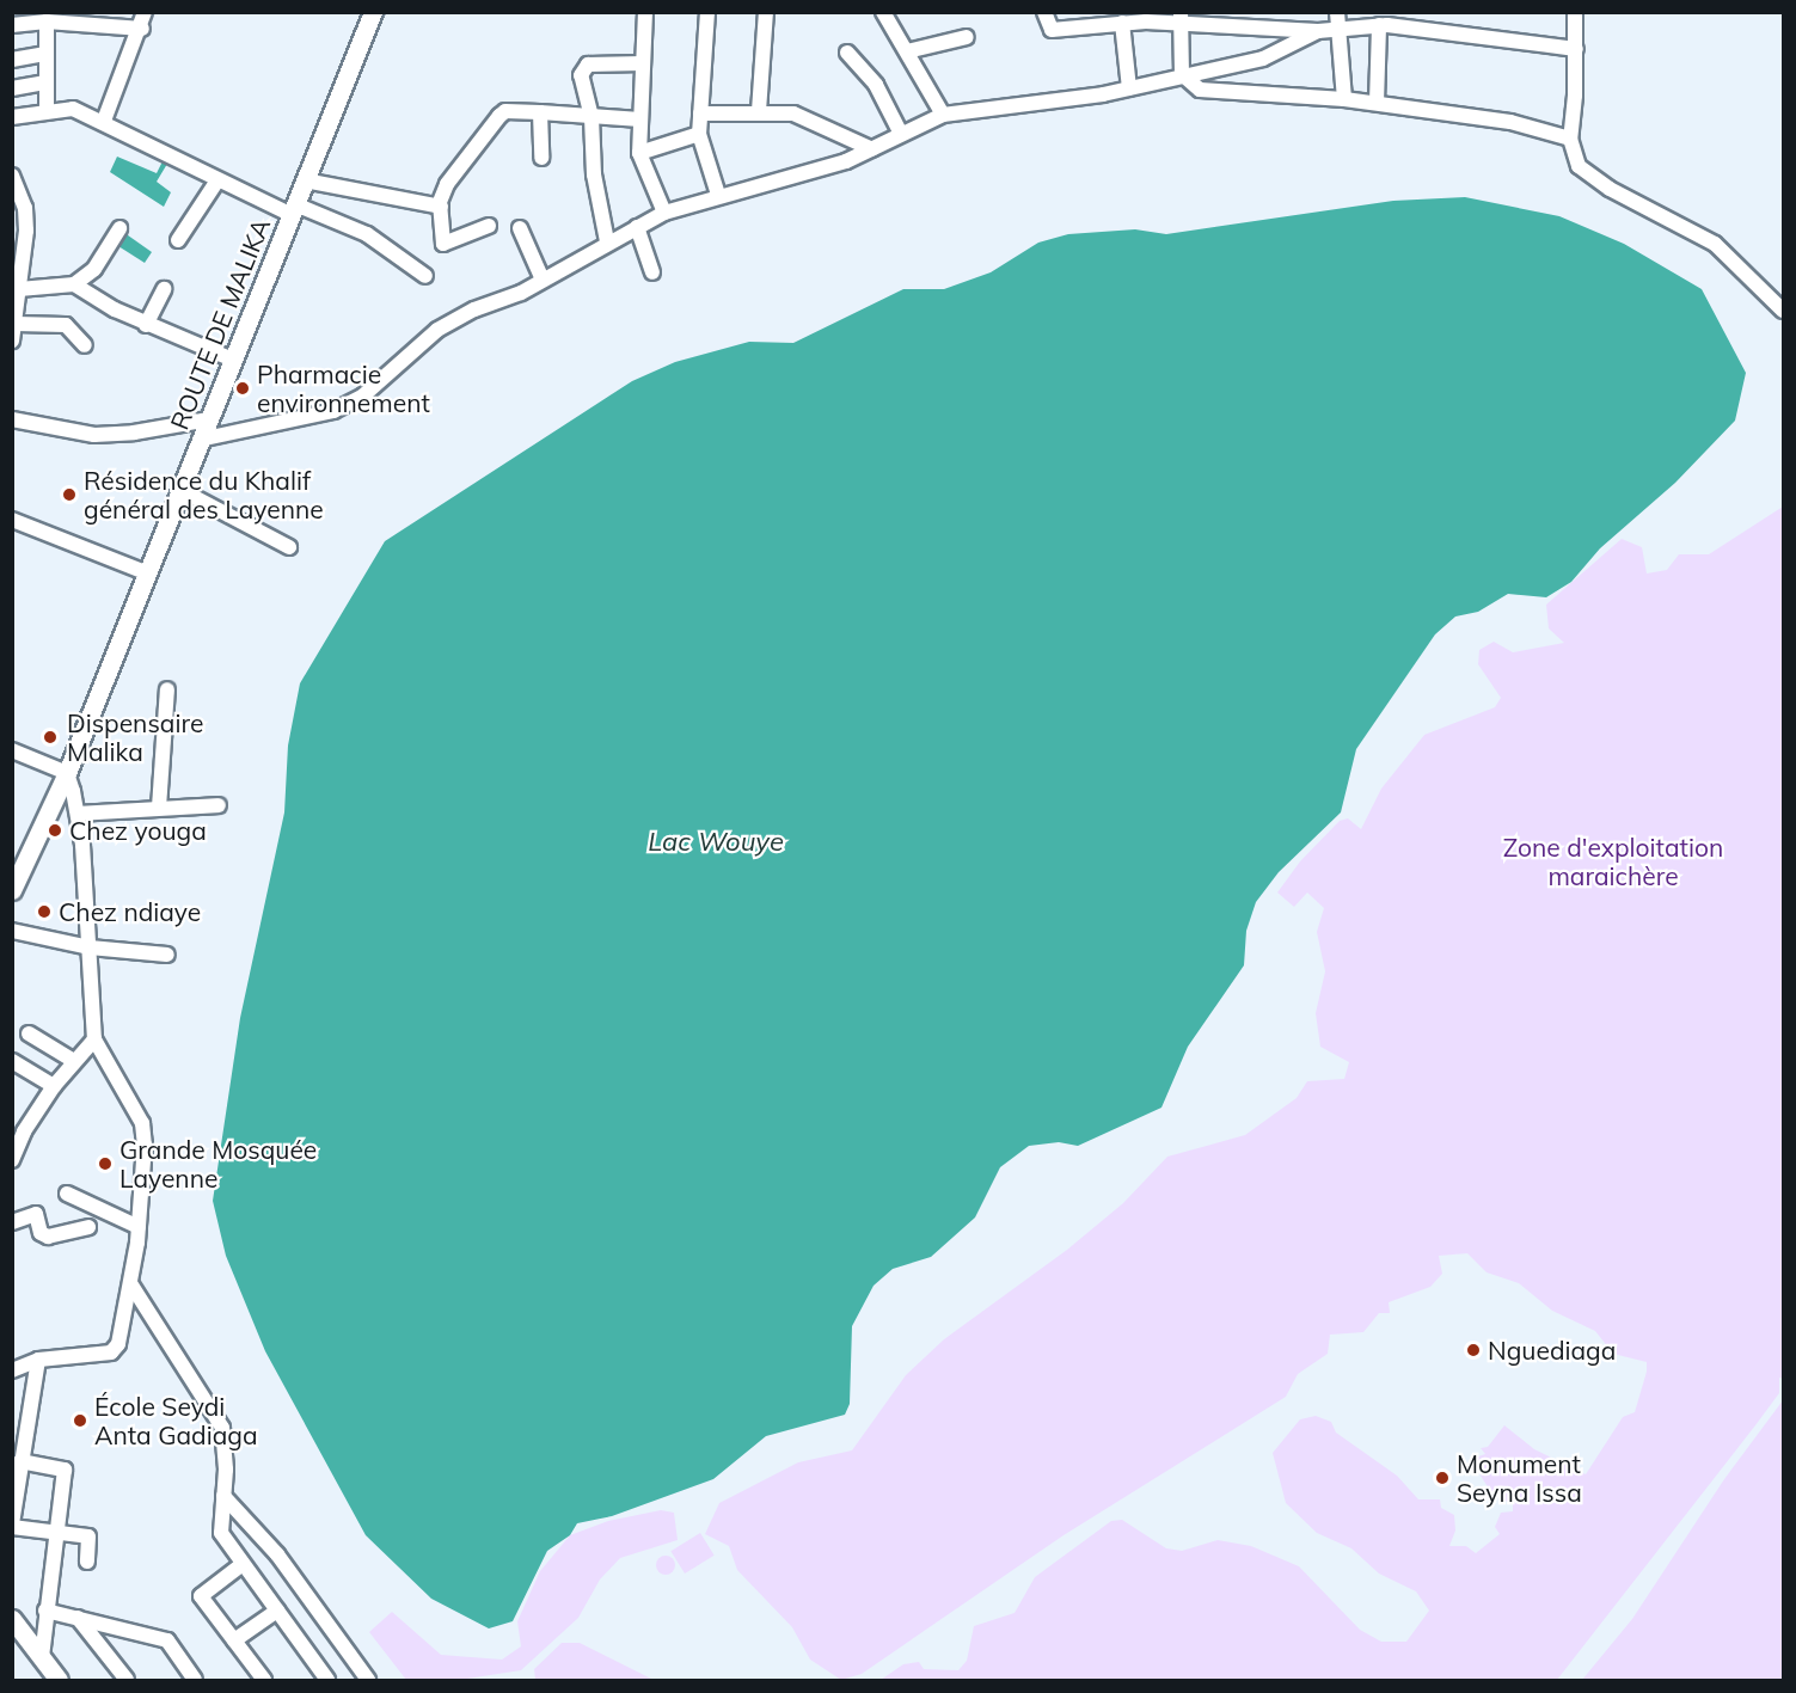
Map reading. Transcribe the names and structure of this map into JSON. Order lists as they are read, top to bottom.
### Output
{
  "streets": {
    "main road": ["ROUTE DE MALIKA"]
  },
  "water": ["Lac Wouye"],
  "parks": ["Zone d'exploitation maraichère"],
  "places": [
    "Pharmacie environnement",
    "Résidence du Khalif général des Layenne",
    "Dispensaire Malika",
    "Chez youga",
    "Chez ndiaye",
    "Grande Mosquée Layenne",
    "Nguediaga",
    "École Seydi Anta Gadiaga",
    "Monument Seyna Issa"
  ]
}
